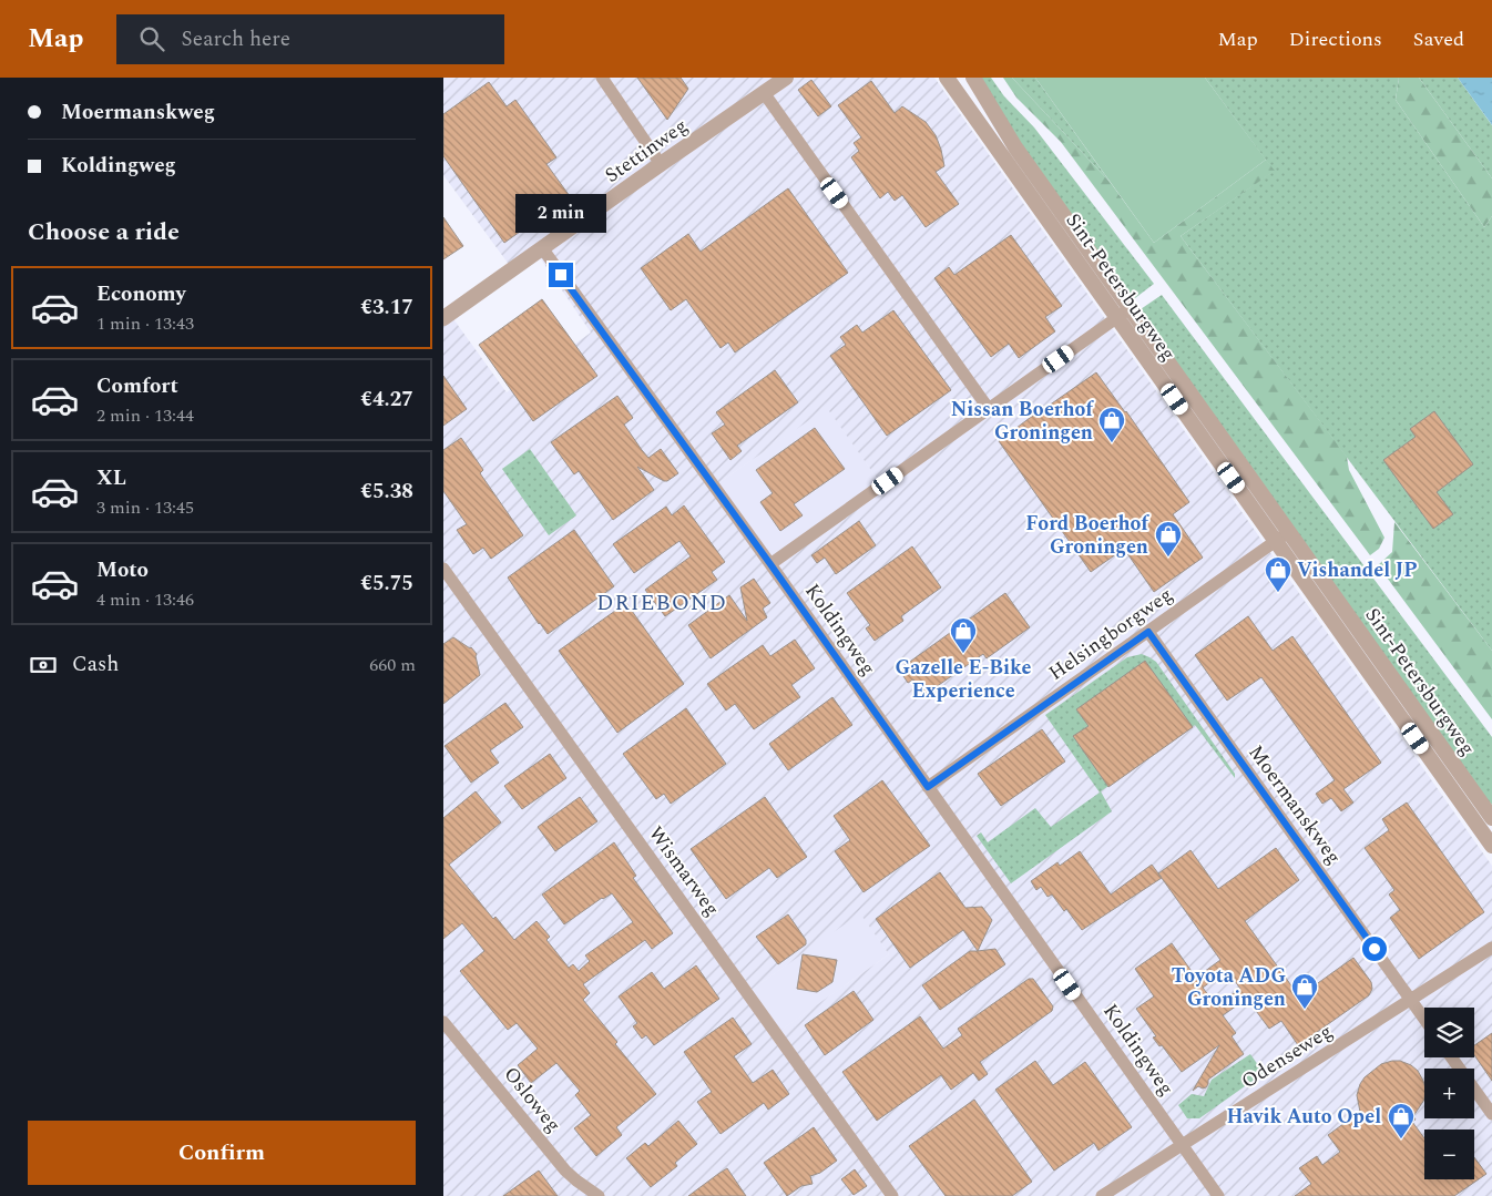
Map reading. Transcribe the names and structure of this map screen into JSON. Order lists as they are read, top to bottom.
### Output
{
  "streets": {
    "street": [
      "Stettinweg",
      "Sint-Petersburgweg",
      "Koldingweg",
      "Helsingborgweg",
      "Moermanskweg",
      "Wismarweg",
      "Odenseweg",
      "Osloweg"
    ]
  },
  "crossings": [
    ["Stettinweg", "Koldingweg"],
    ["Sint-Petersburgweg", "Helsingborgweg"],
    ["Koldingweg", "Helsingborgweg"],
    ["Koldingweg", "Odenseweg"],
    ["Helsingborgweg", "Moermanskweg"],
    ["Moermanskweg", "Odenseweg"]
  ],
  "districts": ["DRIEBOND"],
  "places": {
    "shop": [
      "Nissan Boerhof Groningen",
      "Ford Boerhof Groningen",
      "Vishandel JP",
      "Gazelle E-Bike Experience",
      "Toyota ADG Groningen",
      "Havik Auto Opel"
    ]
  },
  "page": {
    "header": "Map",
    "search": "Search here",
    "nav": ["Map", "Directions", "Saved"],
    "banner": ["Moermanskweg", "Koldingweg"],
    "bubble": "2 min",
    "heading": "Choose a ride",
    "list": [
      {
        "name": "Economy",
        "note": "1 min · 13:43",
        "value": "€3.17"
      },
      {
        "name": "Comfort",
        "note": "2 min · 13:44",
        "value": "€4.27"
      },
      {
        "name": "XL",
        "note": "3 min · 13:45",
        "value": "€5.38"
      },
      {
        "name": "Moto",
        "note": "4 min · 13:46",
        "value": "€5.75"
      }
    ],
    "pay": ["Cash", "660 m"],
    "map_buttons": ["+", "−"],
    "buttons": "Confirm"
  }
}
